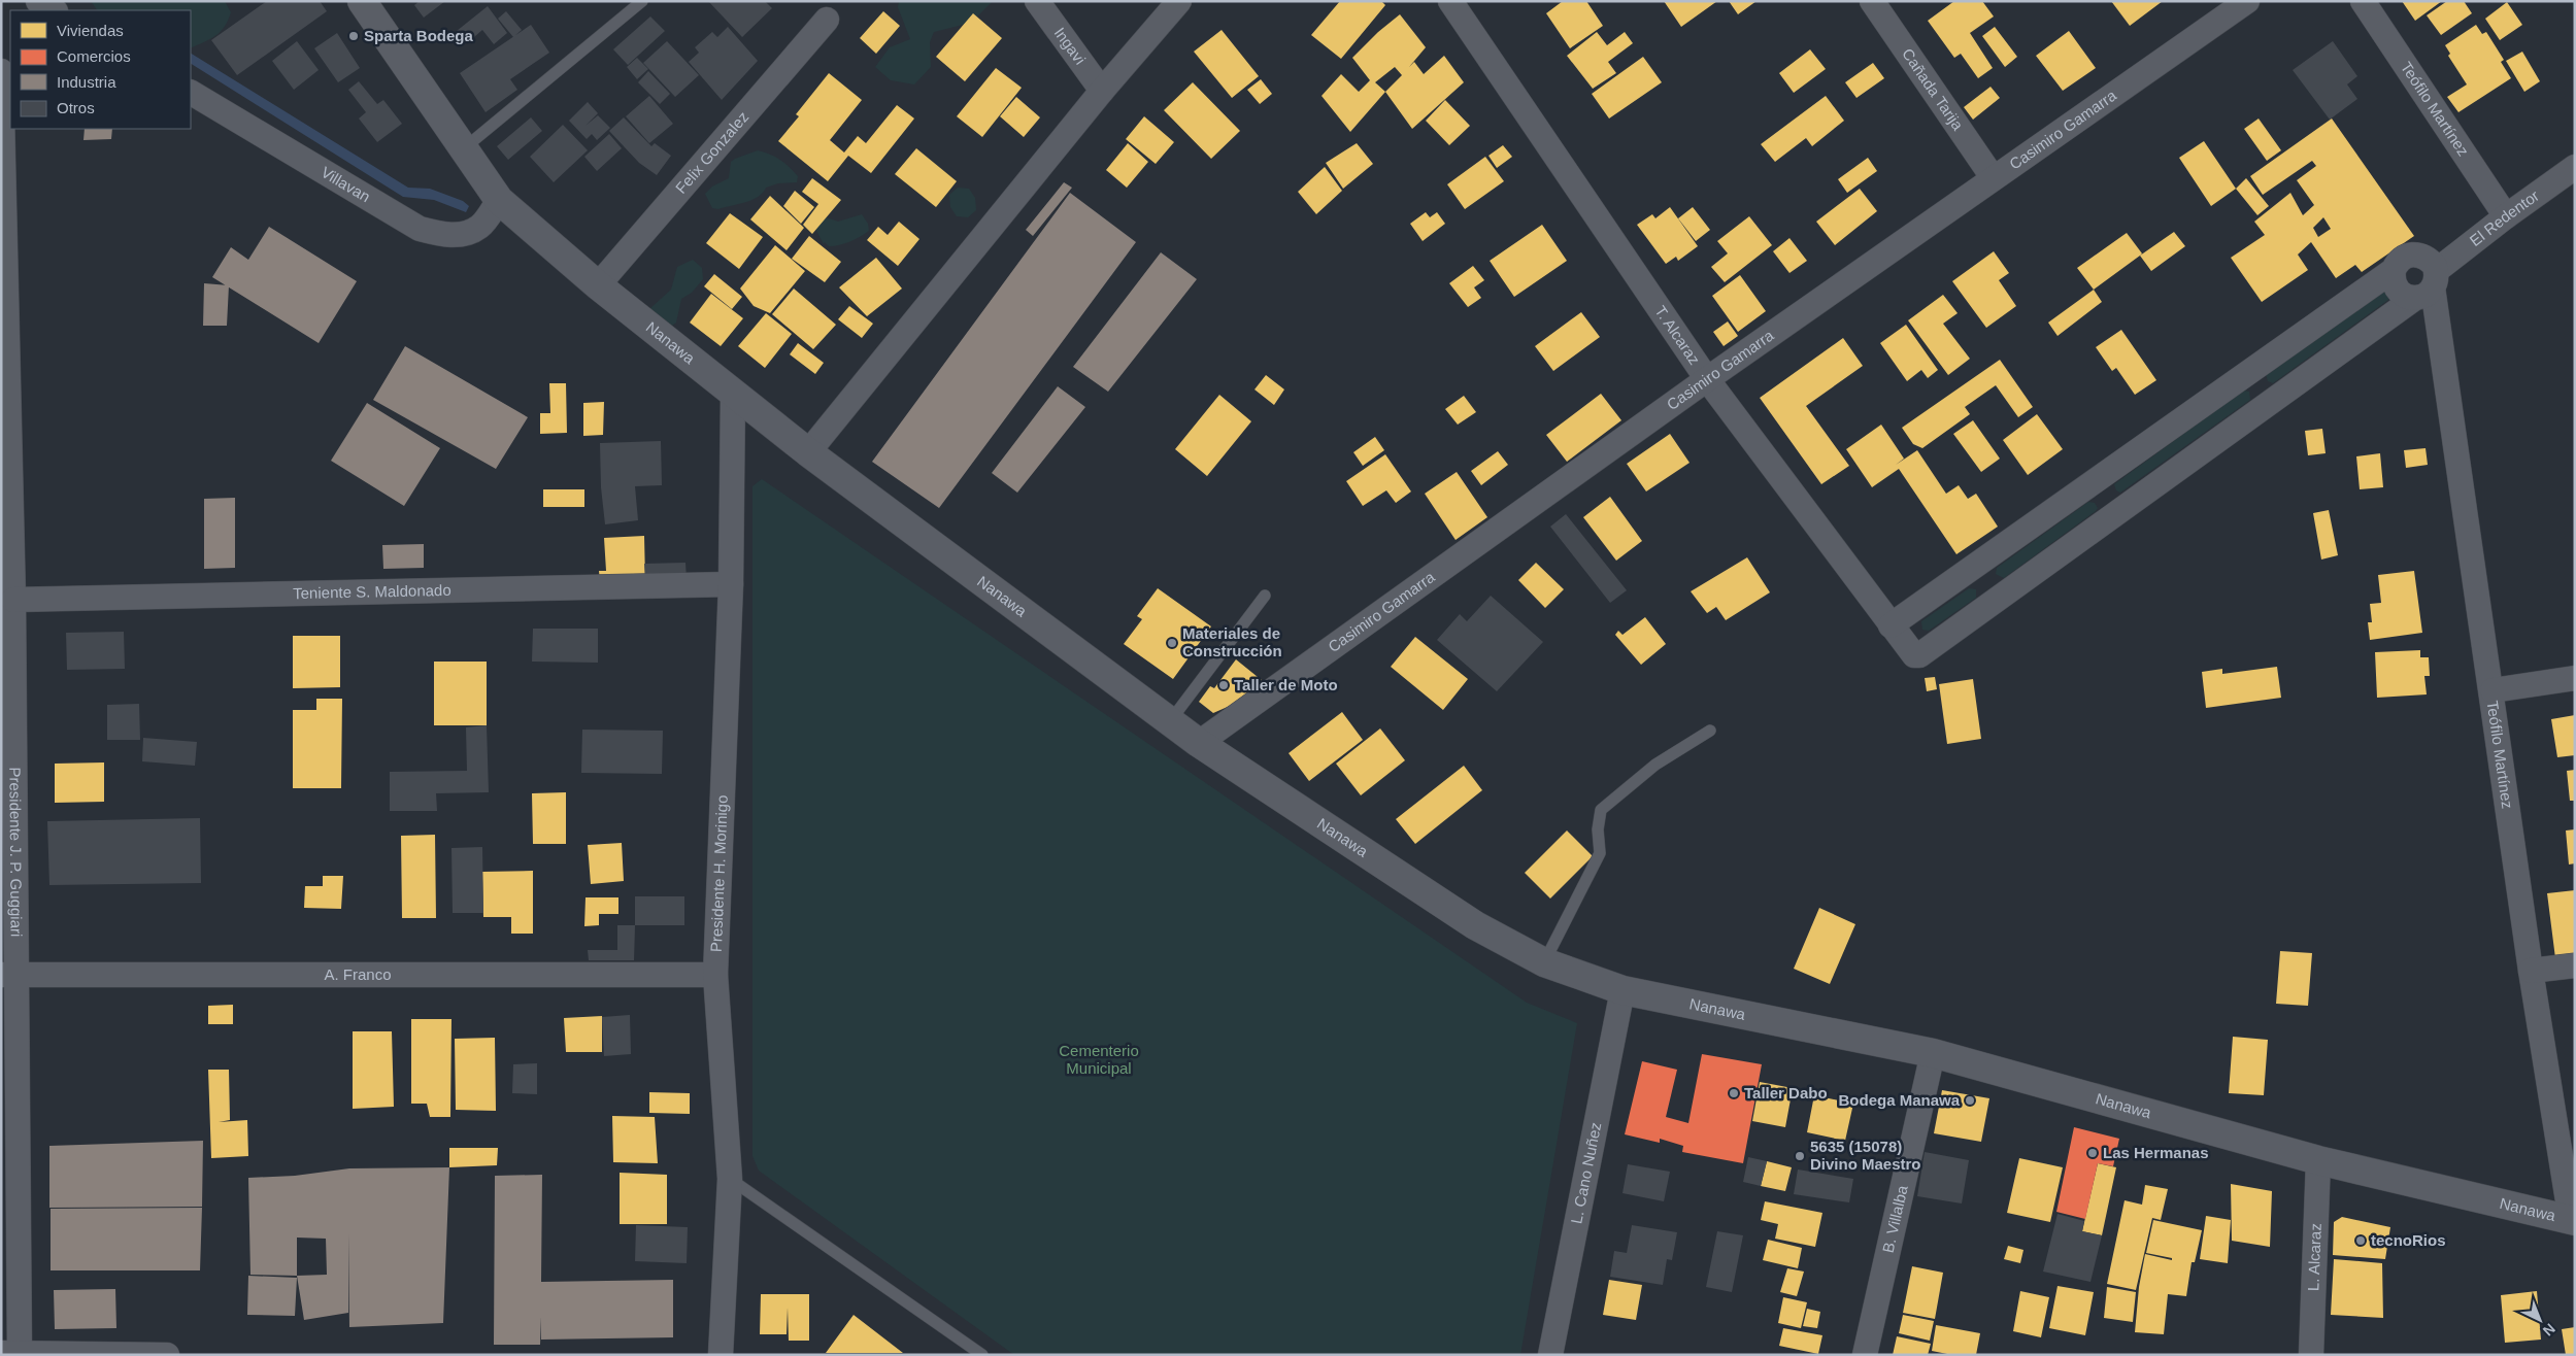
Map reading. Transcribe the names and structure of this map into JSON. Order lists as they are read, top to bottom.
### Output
{
  "streets": {
    "street": [
      "Ingavi",
      "Cañada Tarija",
      "Teófilo Martínez",
      "Casimiro Gamarra",
      "Felix Gonzalez",
      "Villavan",
      "El Redentor",
      "T. Alcaraz",
      "Nanawa",
      "Teniente S. Maldonado",
      "Presidente J. P. Guggiari",
      "Presidente H. Morinigo",
      "A. Franco",
      "L. Cano Nuñez",
      "B. Villalba",
      "L. Alcaraz"
    ]
  },
  "crossings": [
    ["Cañada Tarija", "Casimiro Gamarra"],
    ["Teófilo Martínez", "El Redentor"],
    ["Teófilo Martínez", "Nanawa"],
    ["Casimiro Gamarra", "T. Alcaraz"],
    ["Casimiro Gamarra", "Nanawa"],
    ["Felix Gonzalez", "Nanawa"],
    ["Villavan", "Nanawa"],
    ["El Redentor", "T. Alcaraz"],
    ["Nanawa", "Presidente H. Morinigo"],
    ["Nanawa", "L. Cano Nuñez"],
    ["Nanawa", "B. Villalba"],
    ["Nanawa", "L. Alcaraz"],
    ["Teniente S. Maldonado", "Presidente J. P. Guggiari"],
    ["Teniente S. Maldonado", "Presidente H. Morinigo"],
    ["Presidente J. P. Guggiari", "A. Franco"],
    ["Presidente H. Morinigo", "A. Franco"]
  ],
  "parks": ["Cementerio Municipal"],
  "places": [
    "Sparta Bodega",
    "Materiales de Construcción",
    "Taller de Moto",
    "Taller Dabo",
    "Bodega Manawa",
    "Las Hermanas",
    "5635 (15078) Divino Maestro",
    "tecnoRios"
  ],
  "legend": [
    "Viviendas",
    "Comercios",
    "Industria",
    "Otros"
  ],
  "north": "bottom right"
}
